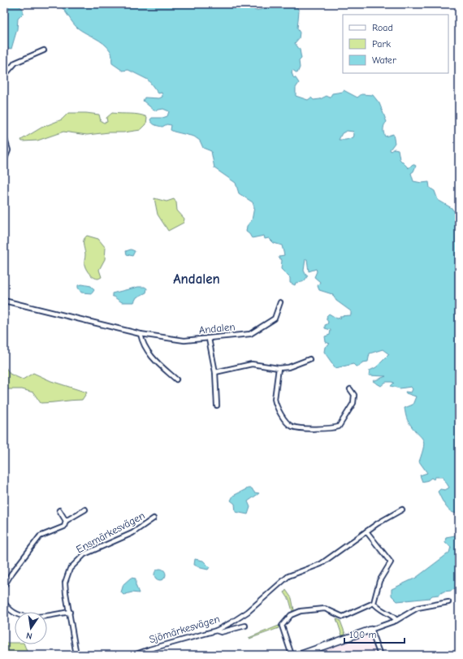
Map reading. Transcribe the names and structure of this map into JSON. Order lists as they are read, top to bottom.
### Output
{
  "streets": {
    "street": ["Andalen", "Ensmärkesvägen", "Sjömärkesvägen"]
  },
  "districts": ["Andalen"],
  "legend": ["Road", "Park", "Water"],
  "scale_bar": "100 m",
  "north": "bottom"
}
